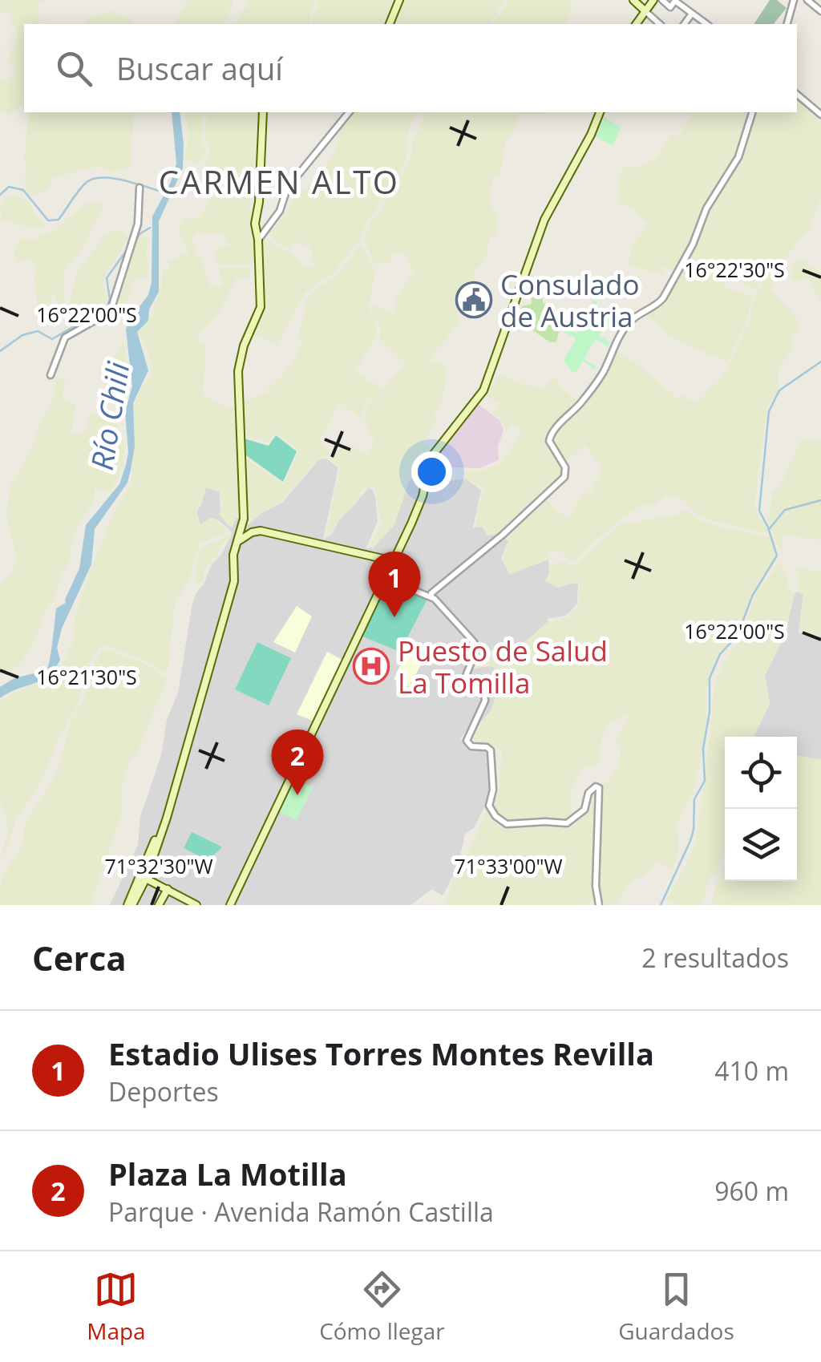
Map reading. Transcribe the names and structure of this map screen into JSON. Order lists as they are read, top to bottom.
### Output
{
  "districts": ["CARMEN ALTO"],
  "water": ["Río Chili"],
  "places": {
    "public building": ["Consulado de Austria"],
    "hospital": ["Puesto de Salud La Tomilla"]
  },
  "page": {
    "search": "Buscar aquí",
    "pins": ["1", "2"],
    "heading": ["Cerca", "2 resultados"],
    "list": [
      {
        "mark": "1",
        "name": "Estadio Ulises Torres Montes Revilla",
        "note": "Deportes",
        "value": "410 m"
      },
      {
        "mark": "2",
        "name": "Plaza La Motilla",
        "note": "Parque · Avenida Ramón Castilla",
        "value": "960 m"
      }
    ],
    "nav": ["Mapa", "Cómo llegar", "Guardados"]
  },
  "coordinates": [
    "16°22'30\"S",
    "16°22'00\"S",
    "16°21'30\"S",
    "71°32'30\"W",
    "71°33'00\"W"
  ]
}
